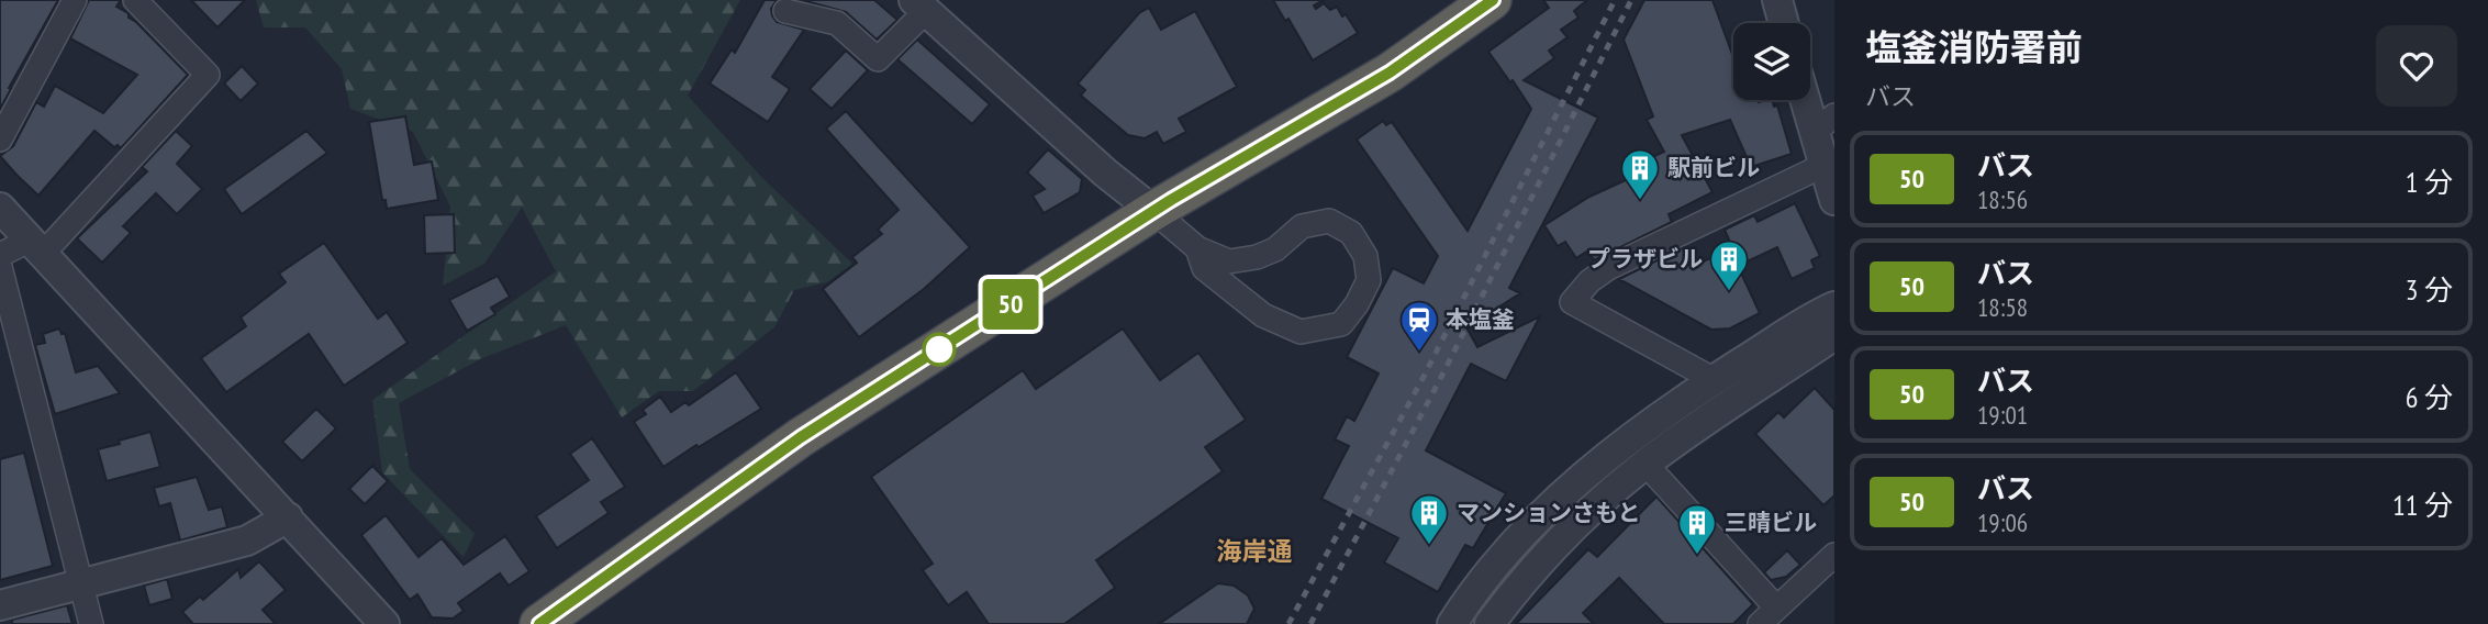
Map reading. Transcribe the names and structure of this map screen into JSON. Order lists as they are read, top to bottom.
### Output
{
  "districts": ["海岸通"],
  "places": {
    "building": [
      "駅前ビル",
      "プラザビル",
      "マンションさもと",
      "三晴ビル"
    ],
    "station": ["本塩釜"]
  },
  "lines": ["bus line 50"],
  "page": {
    "on_map": "50",
    "heading": ["塩釜消防署前", "バス"],
    "list": [
      {
        "mark": "50",
        "name": "バス",
        "note": "18:56",
        "value": "1 分"
      },
      {
        "mark": "50",
        "name": "バス",
        "note": "18:58",
        "value": "3 分"
      },
      {
        "mark": "50",
        "name": "バス",
        "note": "19:01",
        "value": "6 分"
      },
      {
        "mark": "50",
        "name": "バス",
        "note": "19:06",
        "value": "11 分"
      }
    ]
  }
}
